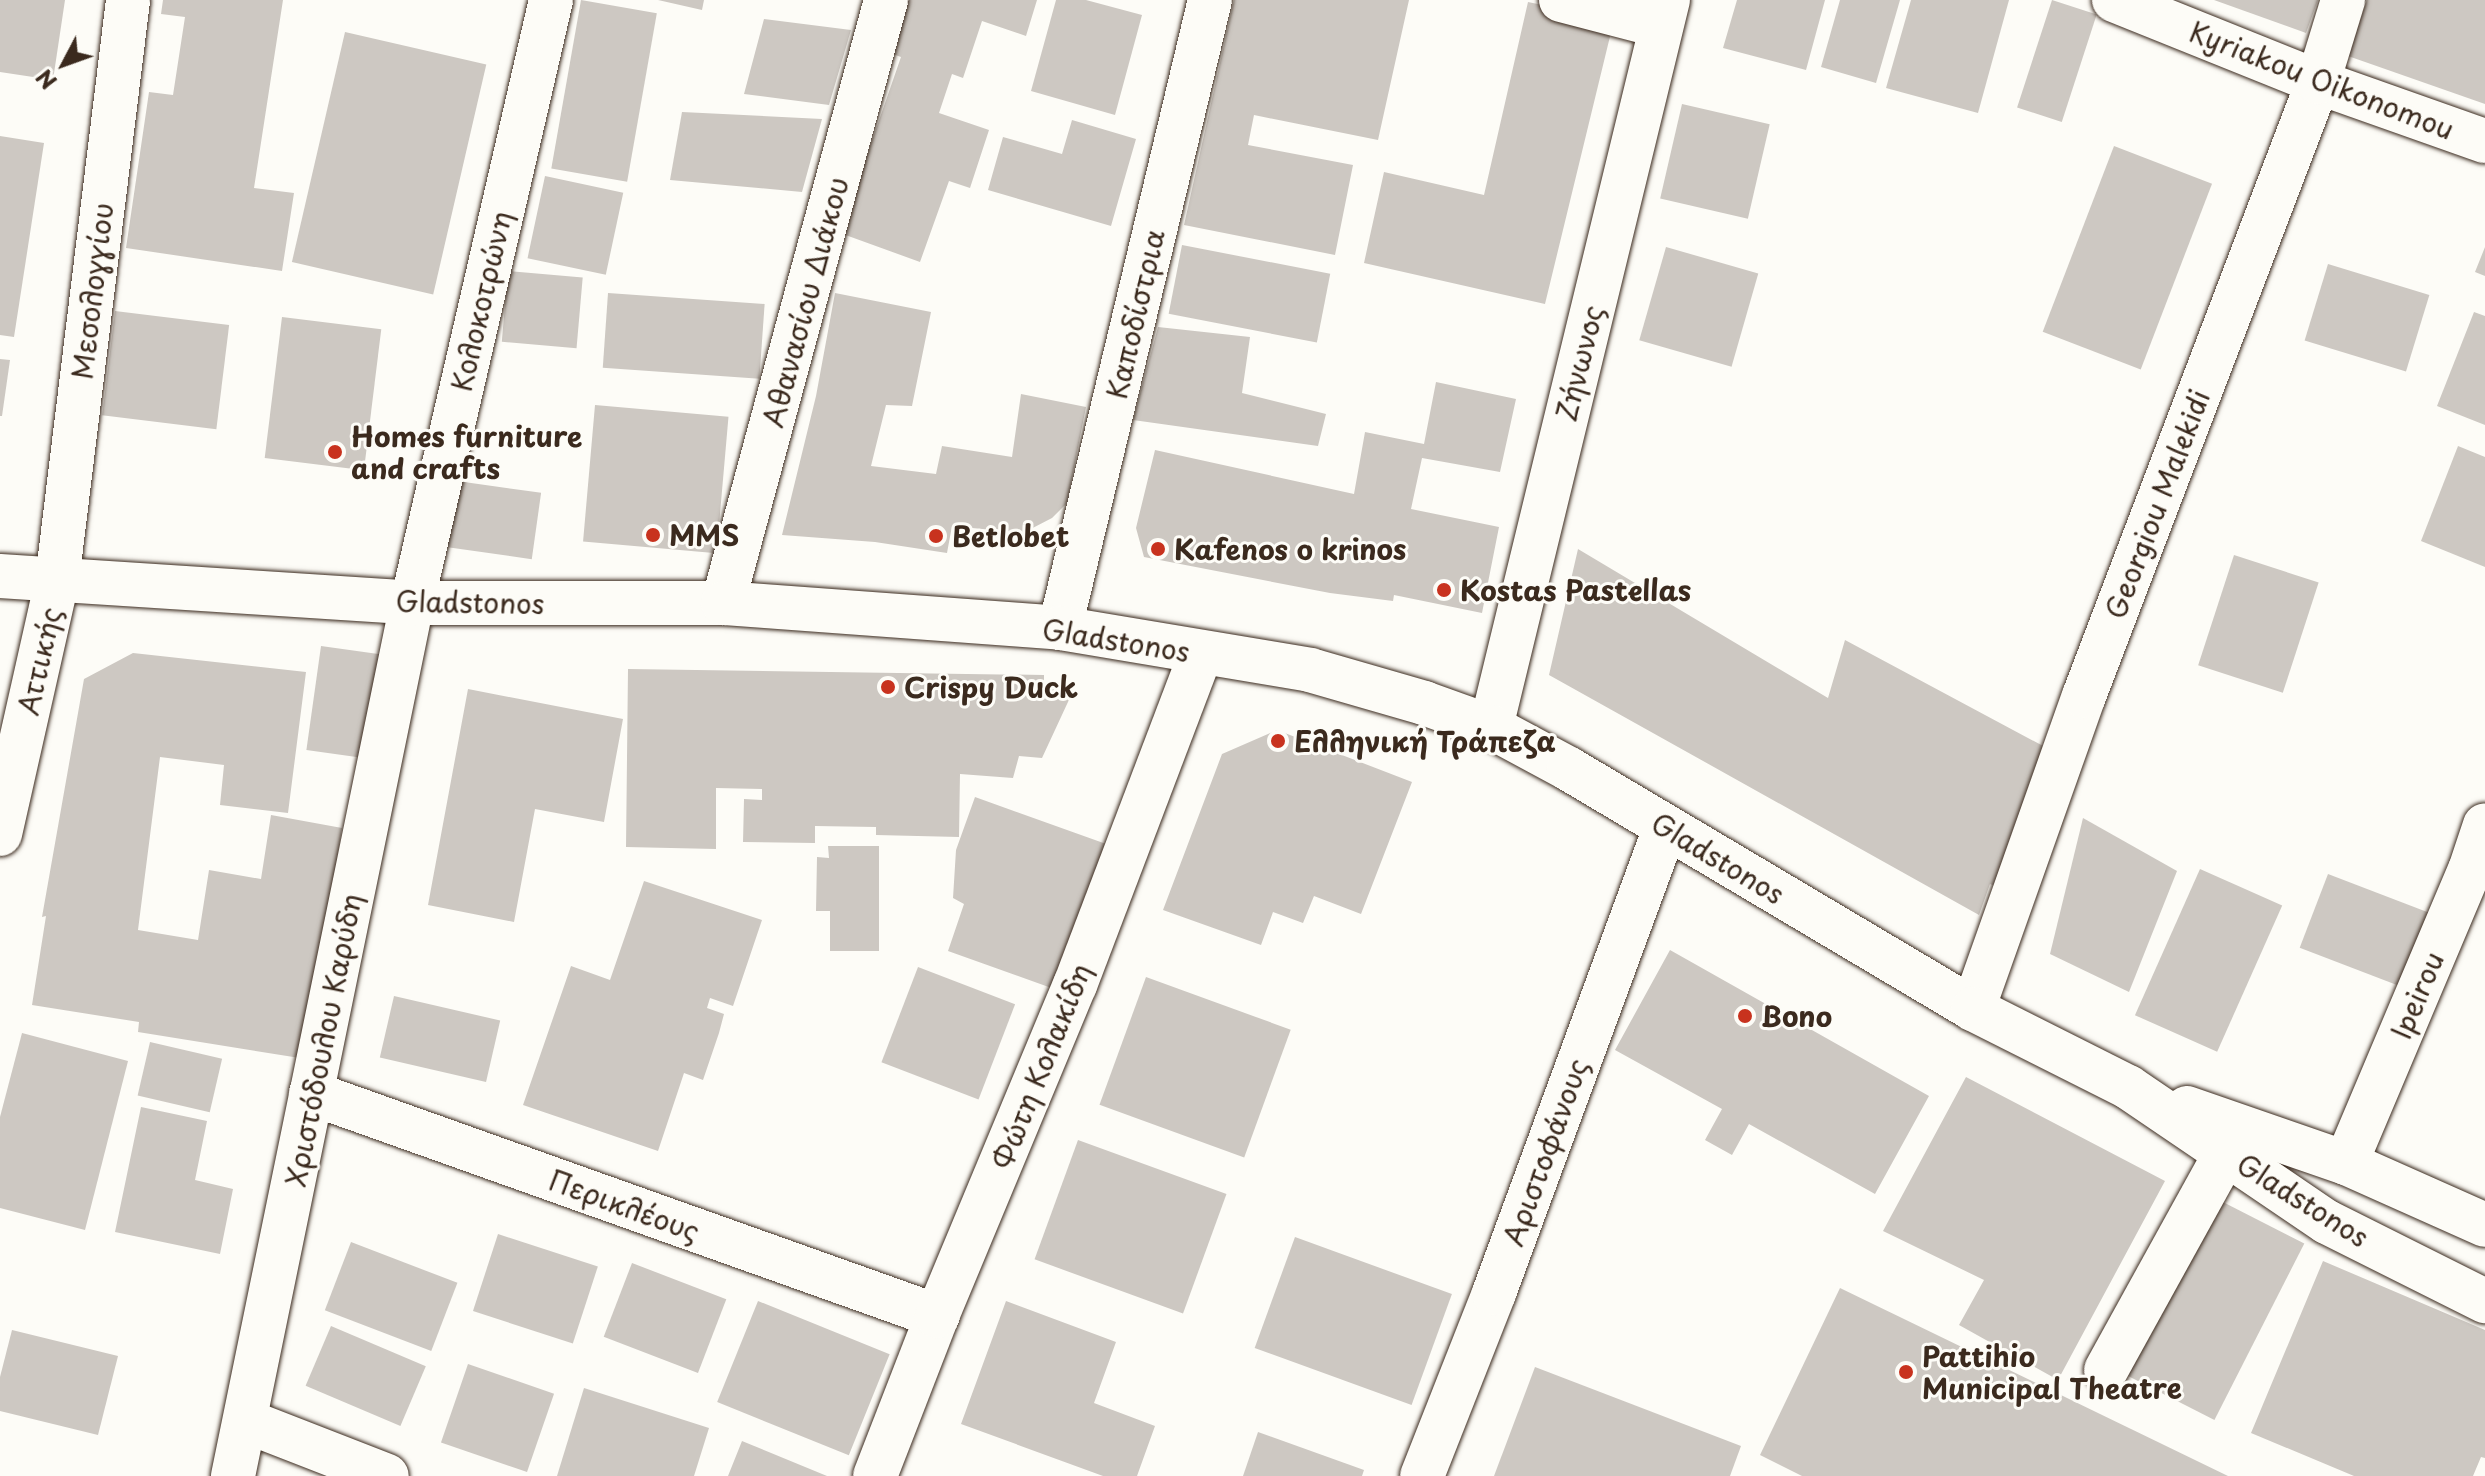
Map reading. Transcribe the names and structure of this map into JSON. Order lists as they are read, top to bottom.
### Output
{
  "streets": {
    "street": [
      "Kyriakou Oikonomou",
      "Μεσολογγίου",
      "Κολοκοτρώνη",
      "Αθανασίου Διάκου",
      "Καποδίστρια",
      "Ζήνωνος",
      "Georgiou Malekidi",
      "Gladstonos",
      "Αττικής",
      "Ipeirou",
      "Χριστόδουλου Καρύδη",
      "Φώτη Κολακίδη",
      "Αριστοφάνους",
      "Περικλέους"
    ]
  },
  "crossings": [
    ["Kyriakou Oikonomou", "Georgiou Malekidi"],
    ["Μεσολογγίου", "Gladstonos"],
    ["Μεσολογγίου", "Αττικής"],
    ["Κολοκοτρώνη", "Gladstonos"],
    ["Κολοκοτρώνη", "Χριστόδουλου Καρύδη"],
    ["Αθανασίου Διάκου", "Gladstonos"],
    ["Καποδίστρια", "Gladstonos"],
    ["Ζήνωνος", "Gladstonos"],
    ["Georgiou Malekidi", "Gladstonos"],
    ["Gladstonos", "Αττικής"],
    ["Gladstonos", "Ipeirou"],
    ["Gladstonos", "Χριστόδουλου Καρύδη"],
    ["Gladstonos", "Φώτη Κολακίδη"],
    ["Gladstonos", "Αριστοφάνους"],
    ["Χριστόδουλου Καρύδη", "Περικλέους"],
    ["Φώτη Κολακίδη", "Περικλέους"]
  ],
  "places": [
    "Homes furniture and crafts",
    "MMS",
    "Betlobet",
    "Kafenos o krinos",
    "Kostas Pastellas",
    "Crispy Duck",
    "Ελληνική Τράπεζα",
    "Bono",
    "Pattihio Municipal Theatre"
  ],
  "north": "bottom left"
}
